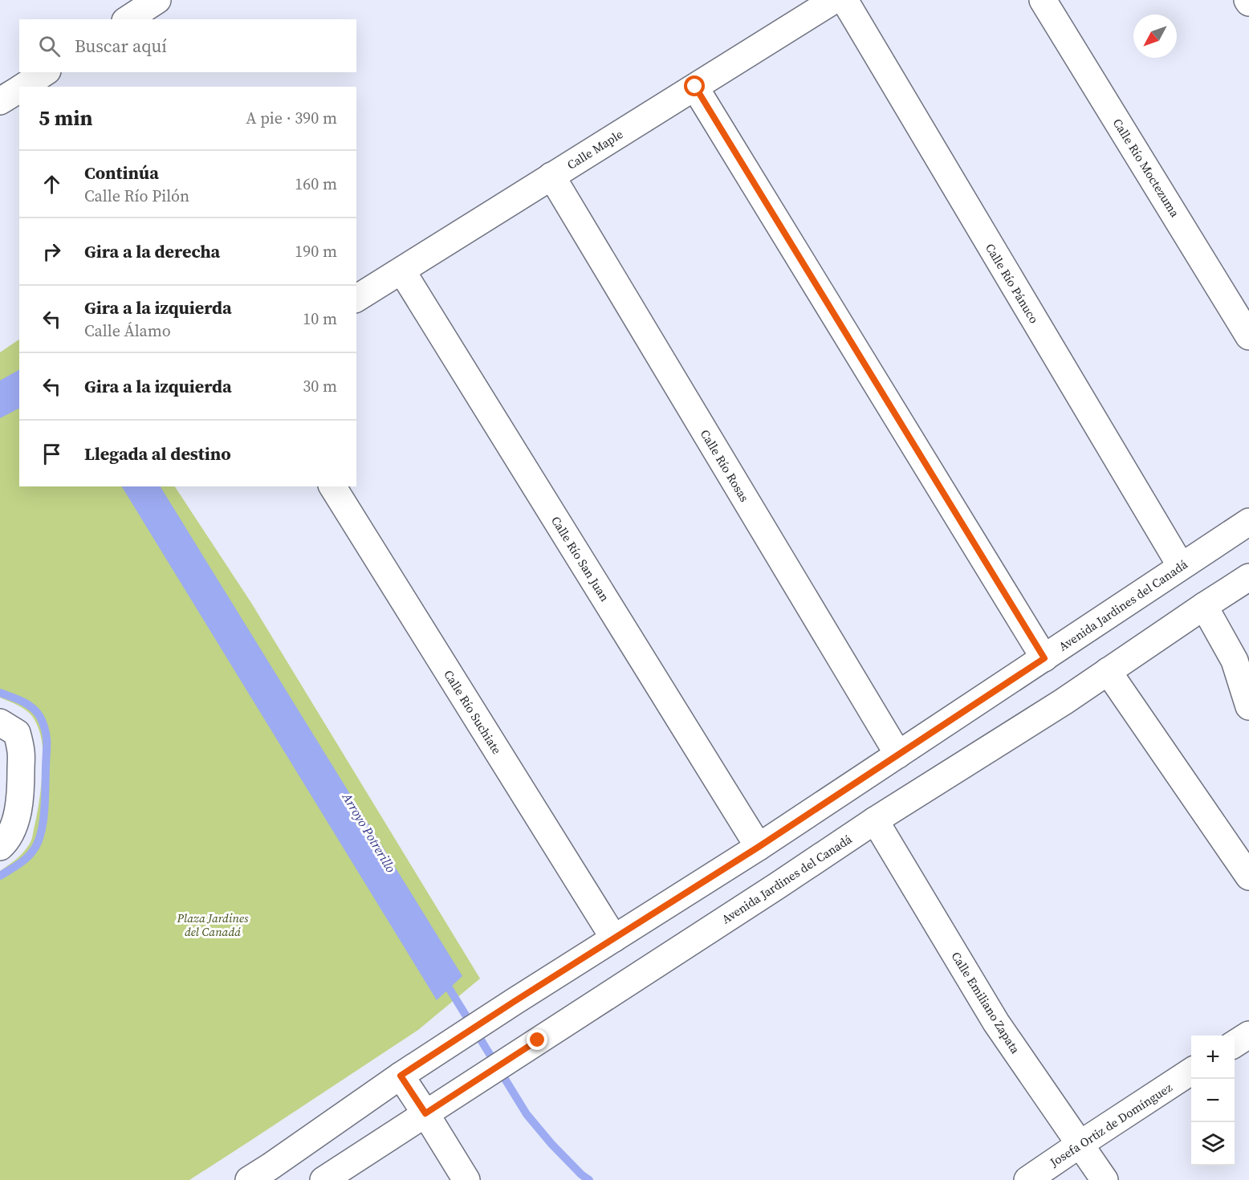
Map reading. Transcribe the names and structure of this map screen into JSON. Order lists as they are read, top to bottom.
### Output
{
  "streets": {
    "street": [
      "Calle Maple",
      "Calle Río Moctezuma",
      "Calle Río Pánuco",
      "Calle Río Rosas",
      "Calle Río San Juan",
      "Avenida Jardines del Canadá",
      "Calle Río Suchiate",
      "Calle Emiliano Zapata",
      "Josefa Ortiz de Domínguez"
    ]
  },
  "crossings": [
    ["Calle Maple", "Calle Río Rosas"],
    ["Calle Maple", "Calle Río San Juan"],
    ["Calle Río Pánuco", "Avenida Jardines del Canadá"],
    ["Calle Río Rosas", "Avenida Jardines del Canadá"],
    ["Calle Río San Juan", "Avenida Jardines del Canadá"],
    ["Avenida Jardines del Canadá", "Calle Río Suchiate"],
    ["Avenida Jardines del Canadá", "Calle Emiliano Zapata"],
    ["Calle Emiliano Zapata", "Josefa Ortiz de Domínguez"]
  ],
  "water": ["Arroyo Potrerillo"],
  "parks": ["Plaza Jardines del Canadá"],
  "north": "bottom left",
  "page": {
    "search": "Buscar aquí",
    "heading": ["5 min", "A pie · 390 m"],
    "list": [
      ["Continúa", "Calle Río Pilón", "160 m"],
      ["Gira a la derecha", "190 m"],
      ["Gira a la izquierda", "Calle Álamo", "10 m"],
      ["Gira a la izquierda", "30 m"],
      "Llegada al destino"
    ],
    "map_buttons": ["+", "−"]
  }
}
